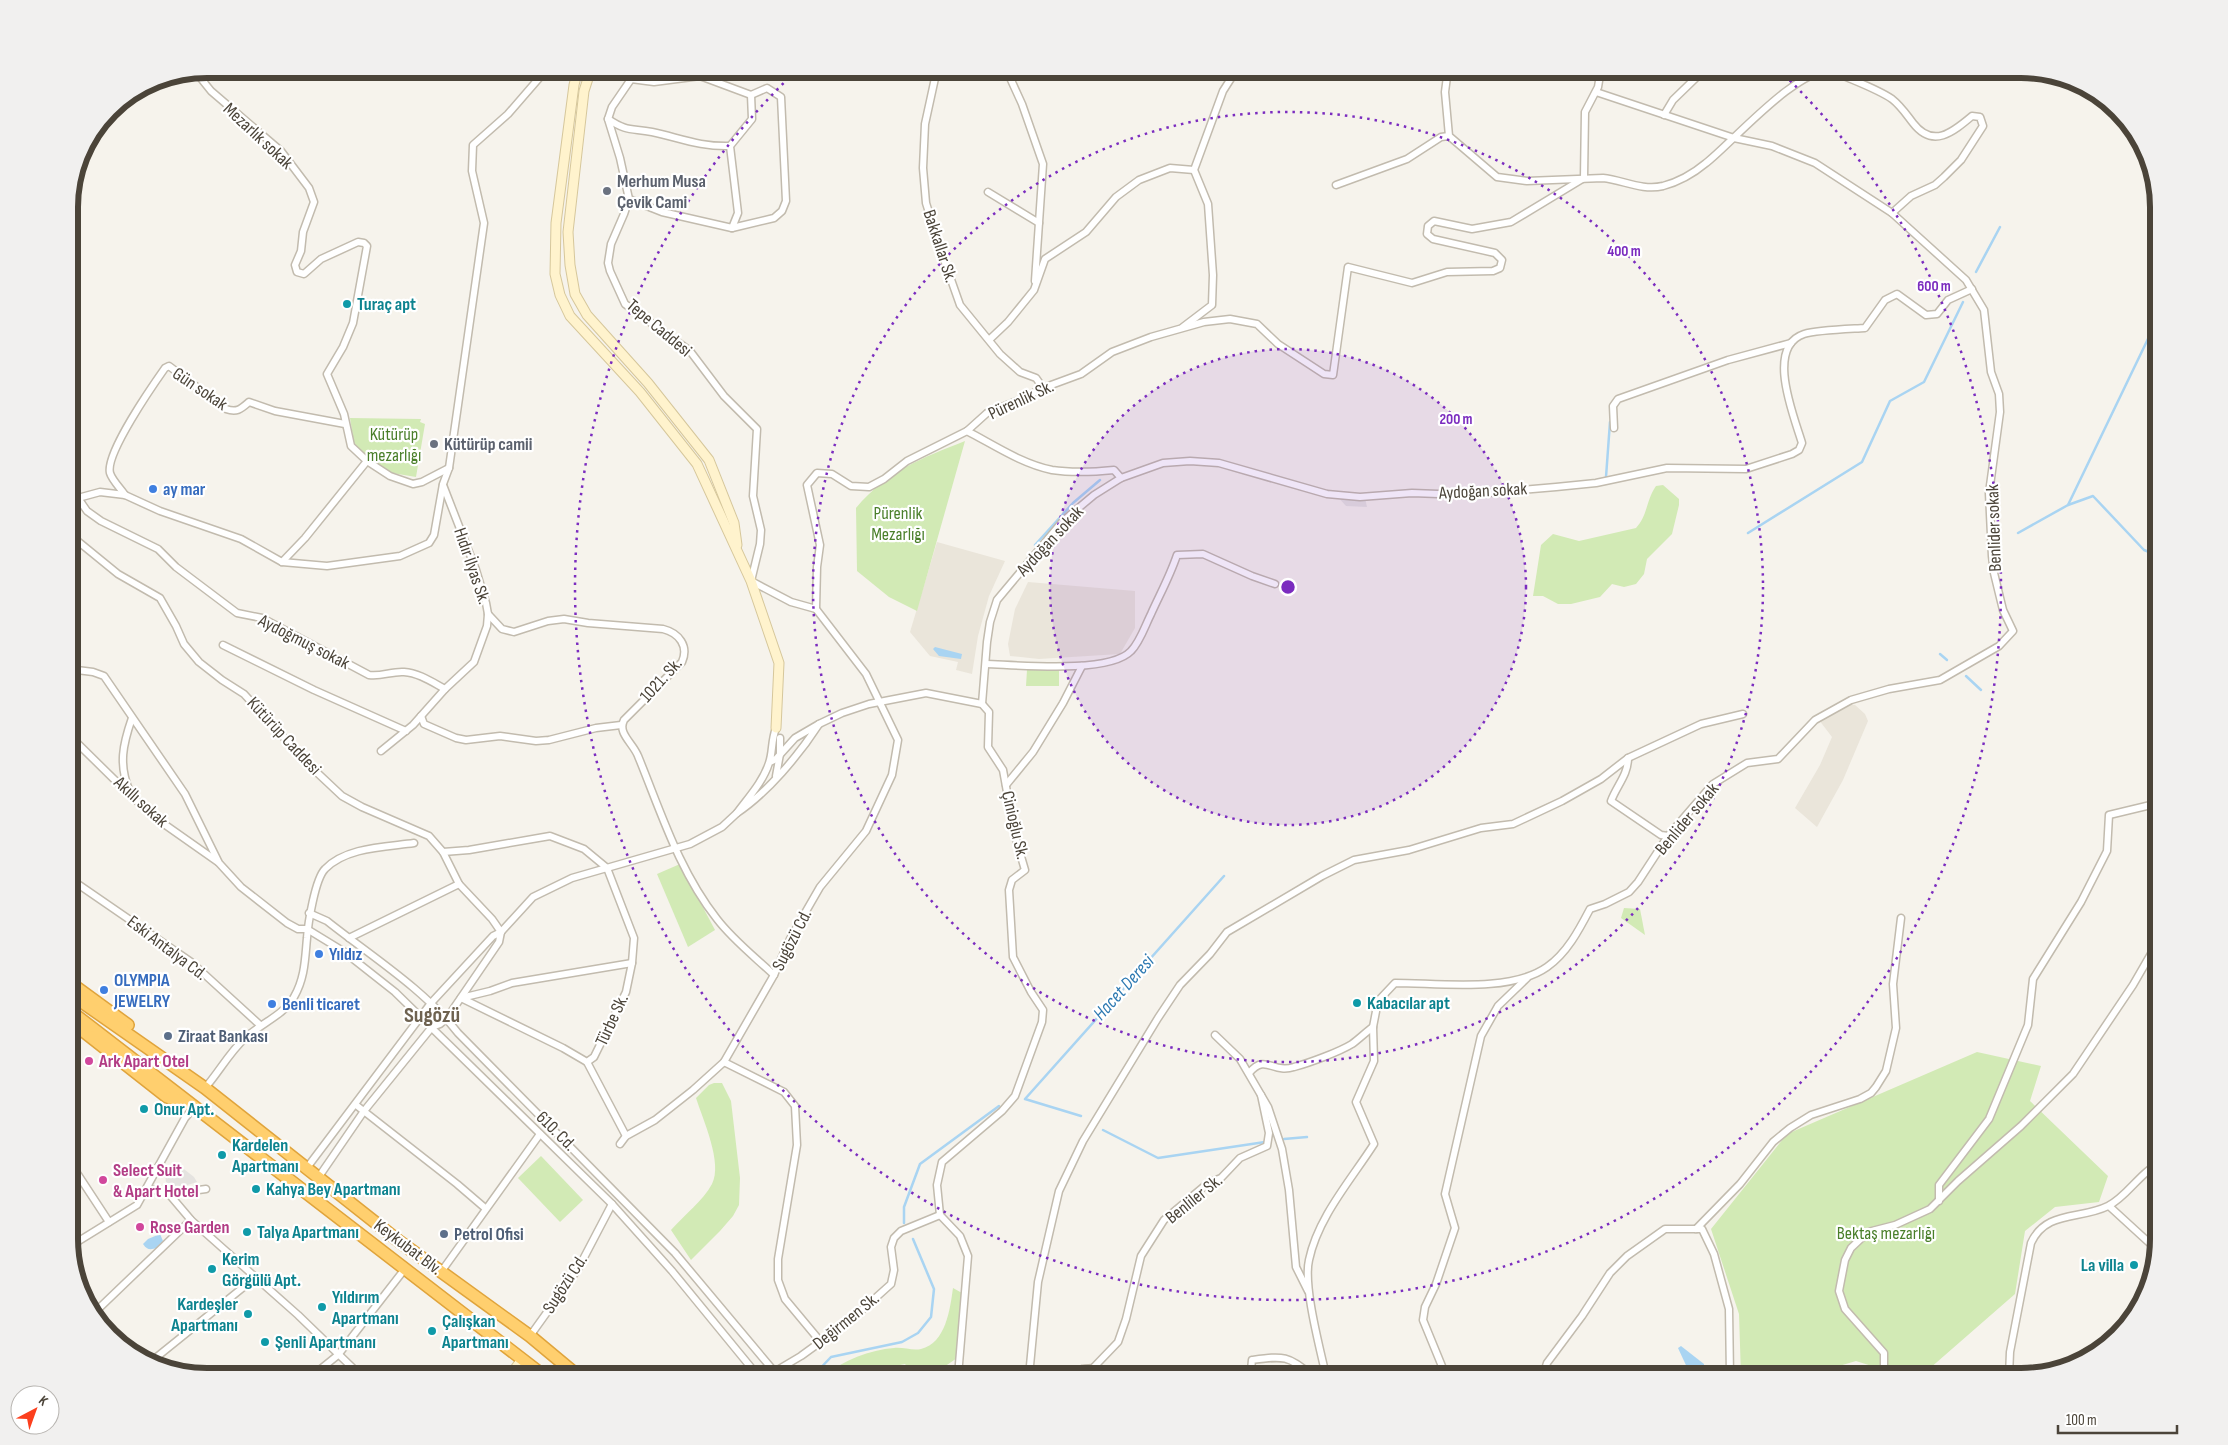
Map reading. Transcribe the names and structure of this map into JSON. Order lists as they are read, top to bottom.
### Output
{
  "streets": {
    "highway": ["Keykubat Blv."],
    "street": [
      "Mezarlık sokak",
      "Bakkallar Sk.",
      "Tepe Caddesi",
      "Gün sokak",
      "Pürenlik Sk.",
      "Aydoğan sokak",
      "Benlider sokak",
      "Hıdır İlyas Sk.",
      "Aydoğmuş sokak",
      "1021. Sk.",
      "Kütürüp Caddesi",
      "Akıllı sokak",
      "Çinioğlu Sk.",
      "Sugözü Cd.",
      "Eski Antalya Cd.",
      "Türbe Sk.",
      "610. Cd.",
      "Benliler Sk.",
      "Değirmen Sk."
    ]
  },
  "crossings": [
    ["Mezarlık sokak", "Gün sokak"],
    ["Bakkallar Sk.", "Pürenlik Sk."],
    ["Aydoğan sokak", "Çinioğlu Sk."],
    ["Hıdır İlyas Sk.", "Aydoğmuş sokak"],
    ["Hıdır İlyas Sk.", "1021. Sk."],
    ["Akıllı sokak", "610. Cd."],
    ["Çinioğlu Sk.", "Değirmen Sk."],
    ["Sugözü Cd.", "610. Cd."],
    ["Sugözü Cd.", "Keykubat Blv."]
  ],
  "districts": ["Sugözü"],
  "water": ["Hacet Deresi"],
  "parks": ["Kütürüp mezarlığı", "Pürenlik Mezarlığı", "Bektaş mezarlığı"],
  "places": [
    "Merhum Musa Çevik Cami",
    "Turaç apt",
    "Kütürüp camii",
    "ay mar",
    "Yıldız",
    "OLYMPIA JEWELRY",
    "Kabacılar apt",
    "Benli ticaret",
    "Ziraat Bankası",
    "Ark Apart Otel",
    "Onur Apt.",
    "Kardelen Apartmanı",
    "Select Suit & Apart Hotel",
    "Kahya Bey Apartmanı",
    "Rose Garden",
    "Talya Apartmanı",
    "Petrol Ofisi",
    "La villa",
    "Kerim Görgülü Apt.",
    "Yıldırım Apartmanı",
    "Kardeşler Apartmanı",
    "Çalışkan Apartmanı",
    "Şenli Apartmanı"
  ],
  "scale_bar": "100 m",
  "north": "top right",
  "rings": ["400 m", "600 m", "200 m"]
}
